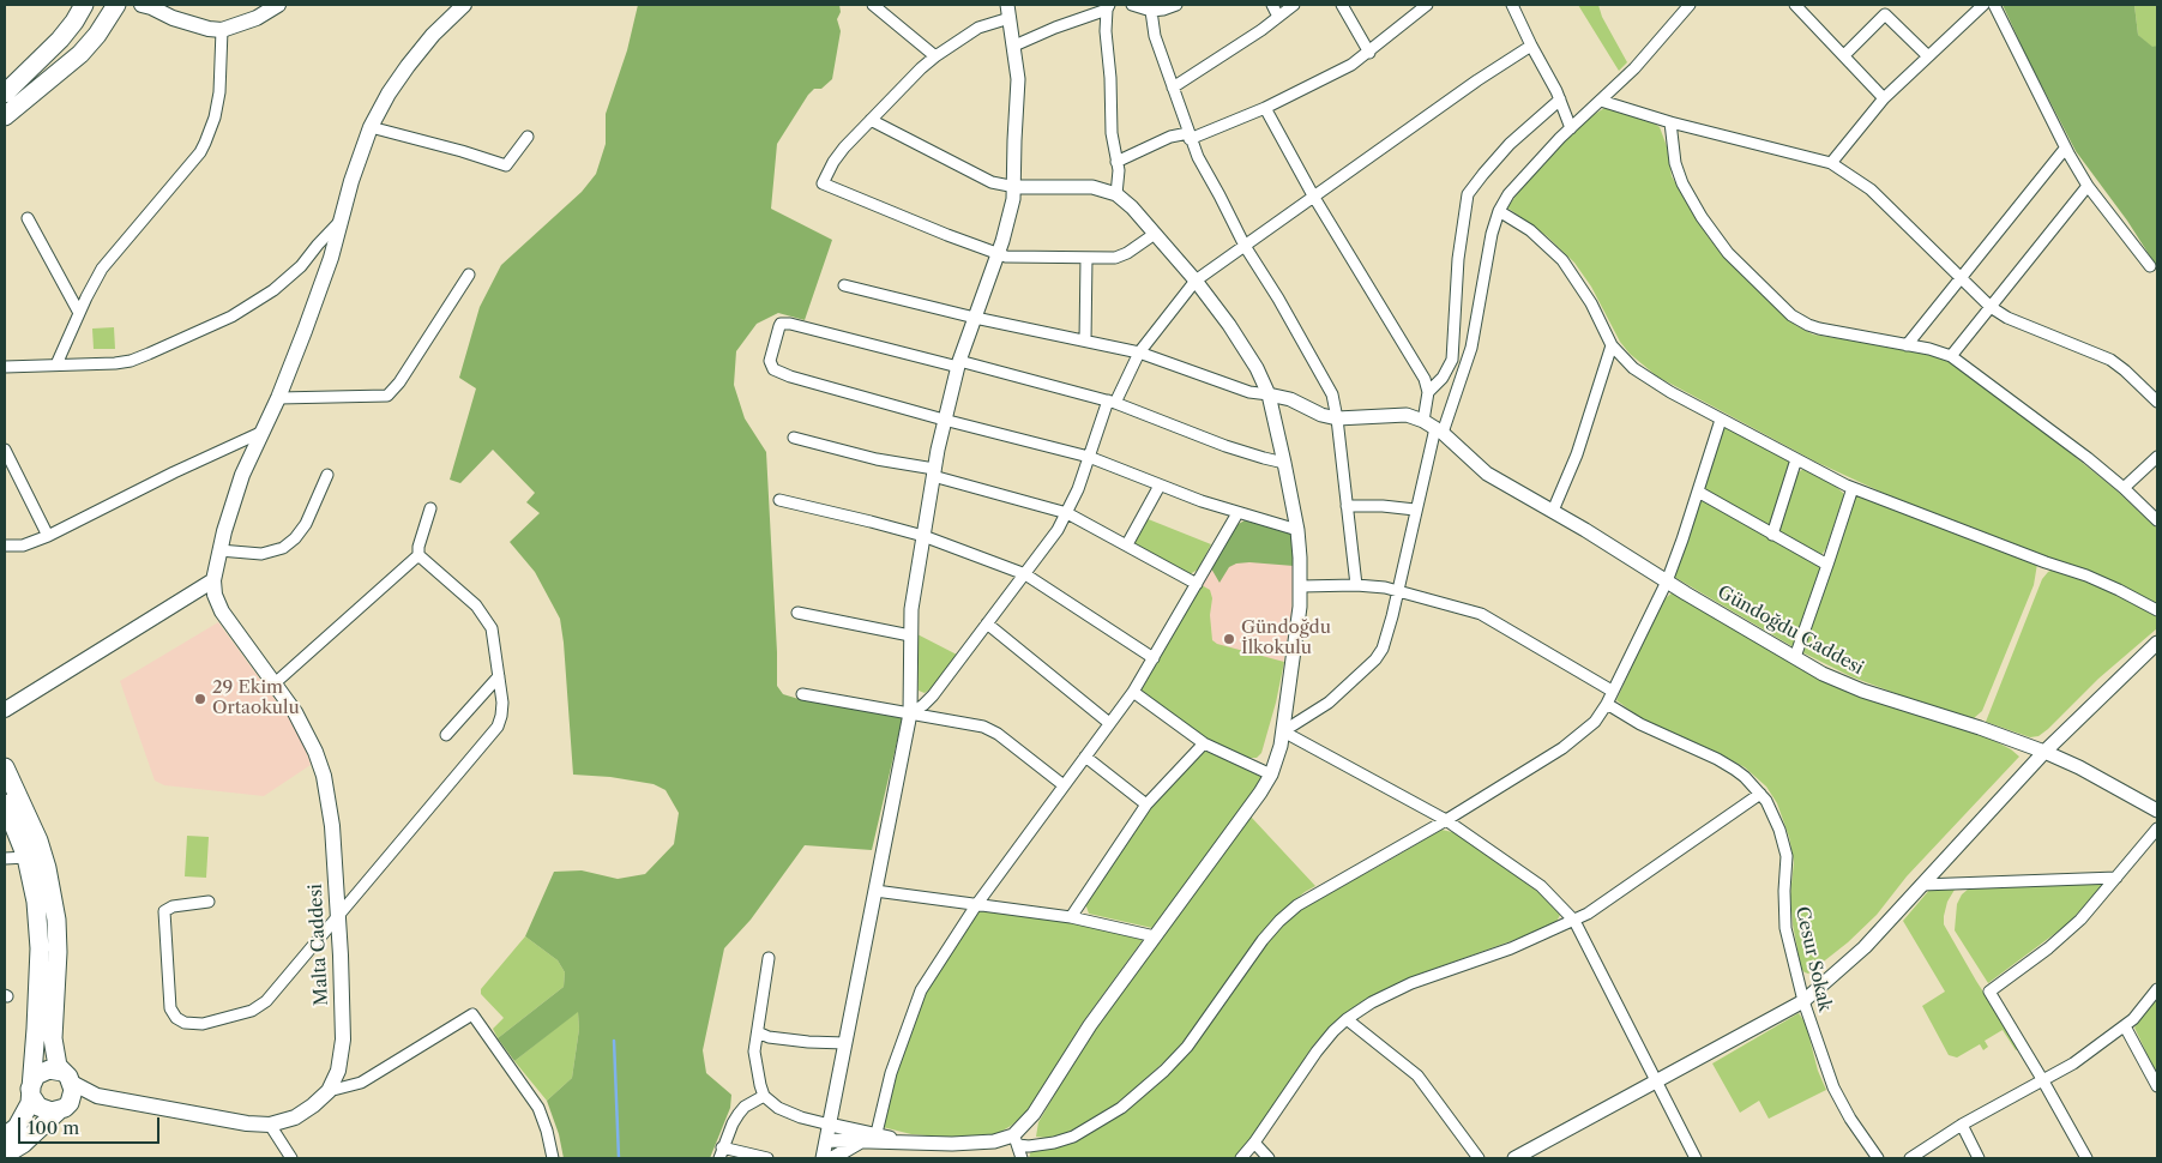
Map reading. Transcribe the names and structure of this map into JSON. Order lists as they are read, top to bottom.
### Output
{
  "streets": {
    "main road": ["Malta Caddesi"],
    "street": ["Gündoğdu Caddesi", "Cesur Sokak"]
  },
  "places": ["Gündoğdu İlkokulu", "29 Ekim Ortaokulu"],
  "scale_bar": "100 m"
}
